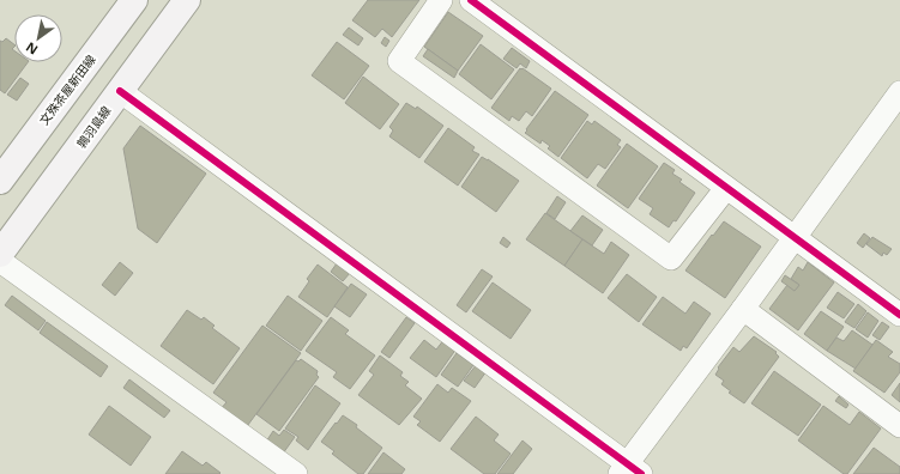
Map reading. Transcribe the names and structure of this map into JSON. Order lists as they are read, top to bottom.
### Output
{
  "streets": {
    "main road": ["文殊茶屋新田線", "鶉羽島線"]
  },
  "north": "bottom left"
}
